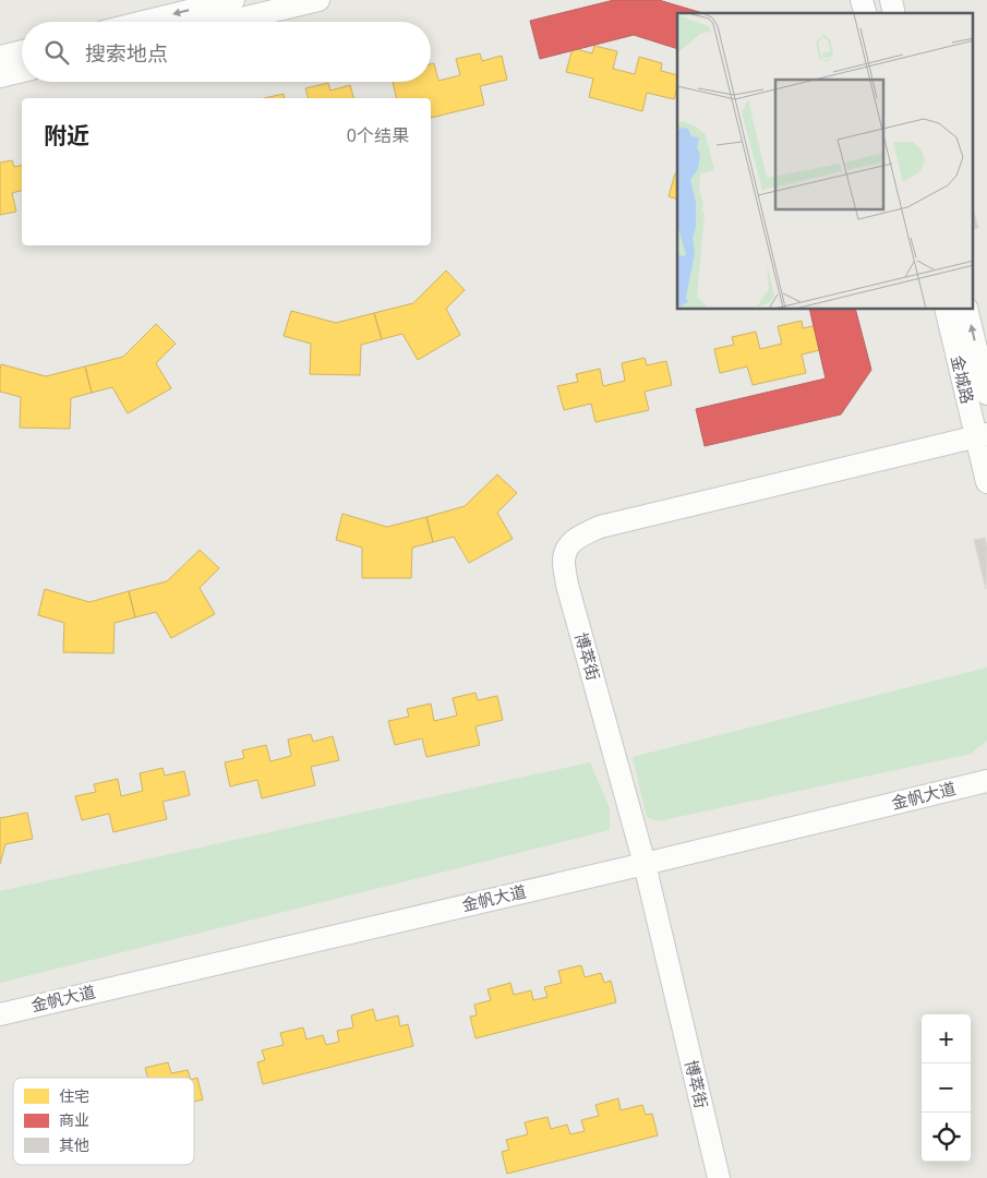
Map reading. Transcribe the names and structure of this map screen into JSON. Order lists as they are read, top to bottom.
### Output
{
  "streets": {
    "street": ["金城路", "博萃街", "金帆大道"]
  },
  "crossings": [
    ["金城路", "博萃街"],
    ["博萃街", "金帆大道"]
  ],
  "legend": ["住宅", "商业", "其他"],
  "page": {
    "search": "搜索地点",
    "heading": ["附近", "0个结果"],
    "map_buttons": ["+", "−"]
  }
}
